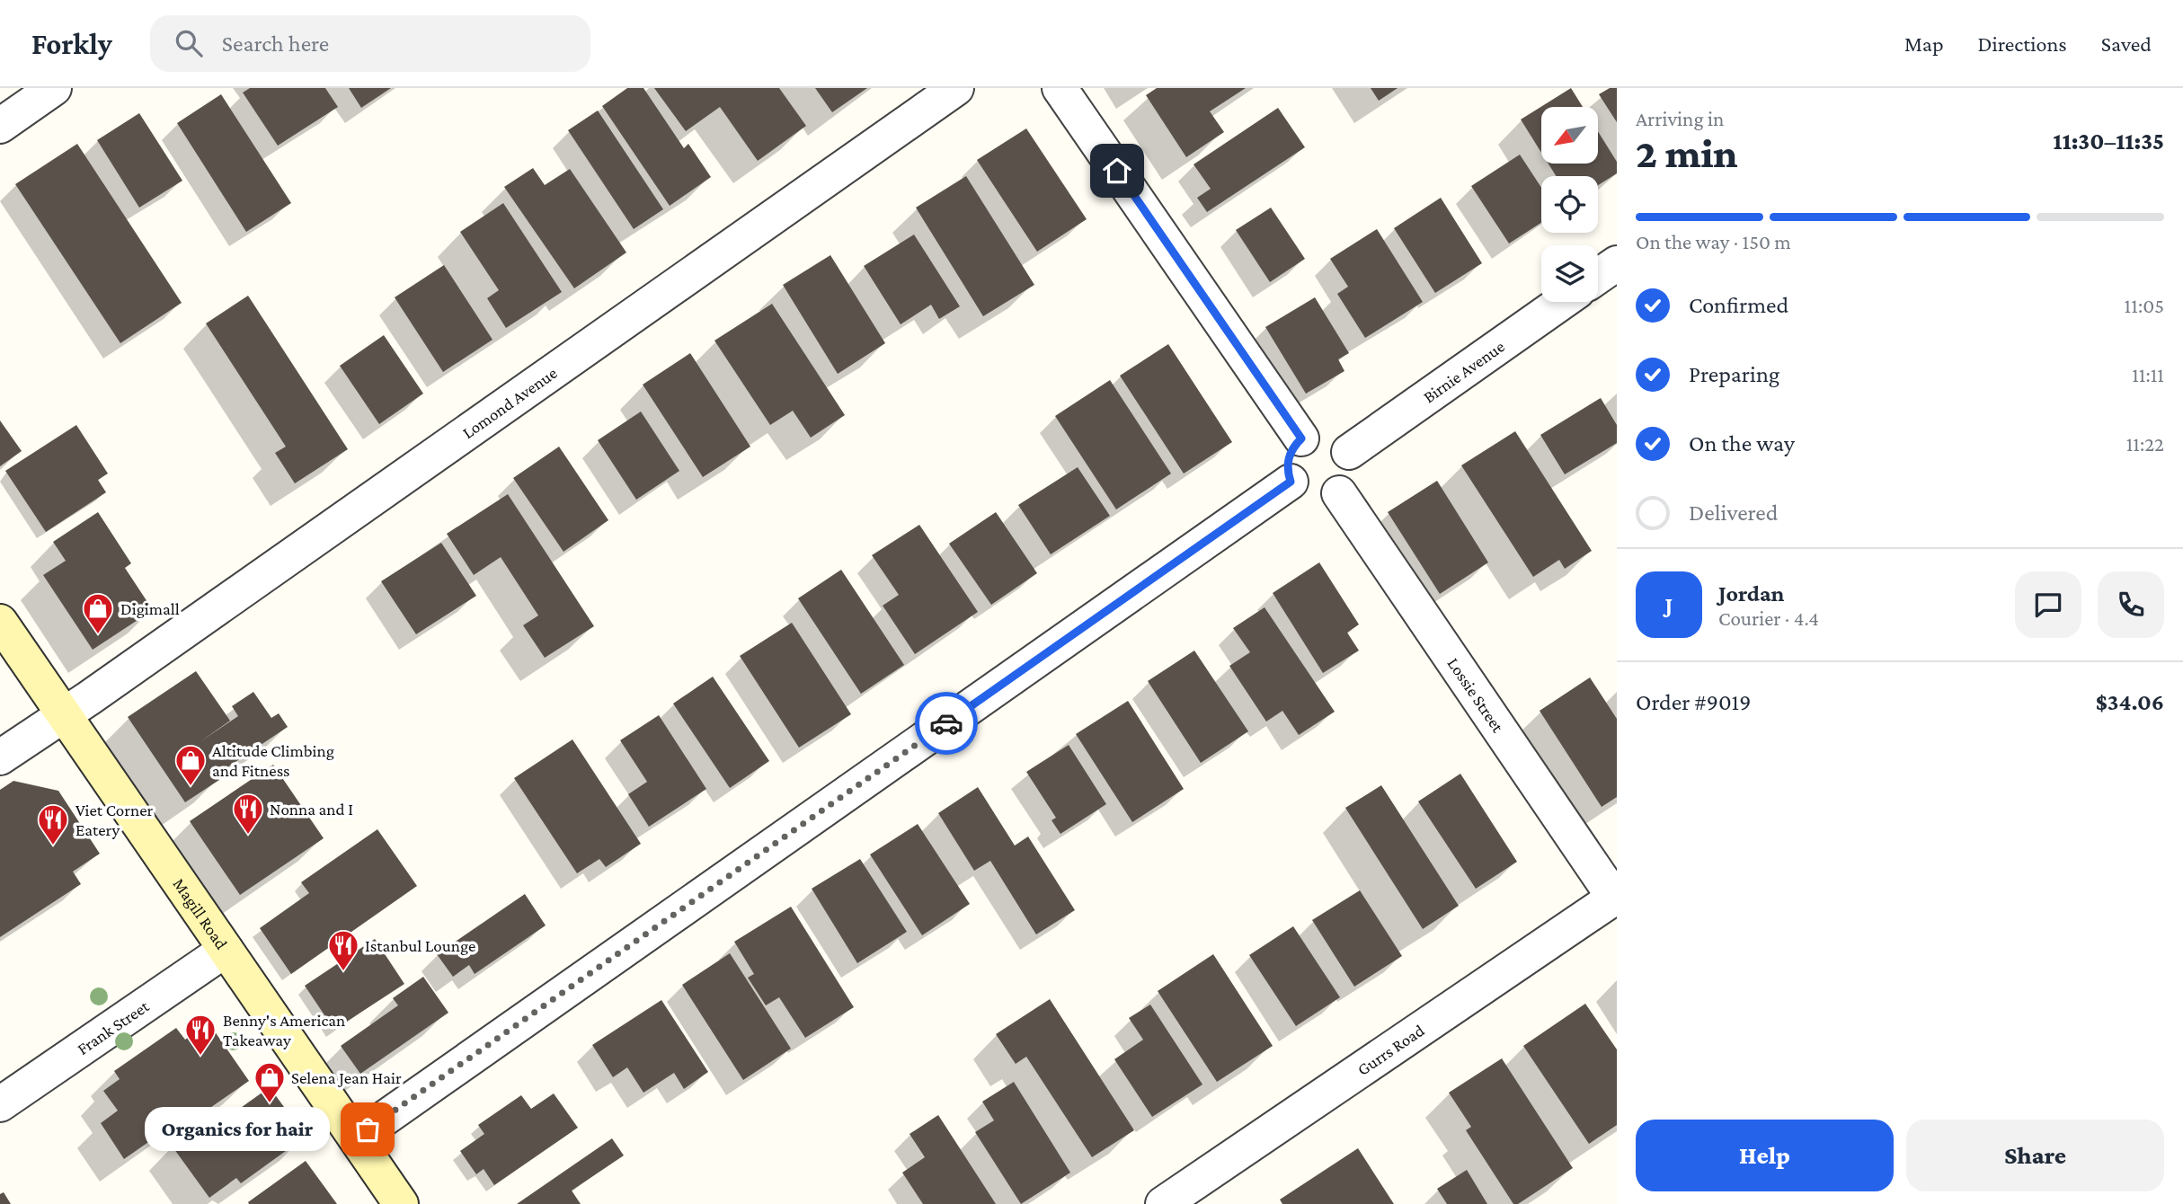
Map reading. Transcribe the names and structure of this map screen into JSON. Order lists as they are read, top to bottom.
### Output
{
  "streets": {
    "main road": ["Magill Road"],
    "street": [
      "Birnie Avenue",
      "Lomond Avenue",
      "Lossie Street",
      "Frank Street",
      "Gurrs Road"
    ]
  },
  "crossings": [
    ["Birnie Avenue", "Lossie Street"],
    ["Lomond Avenue", "Magill Road"],
    ["Lossie Street", "Gurrs Road"],
    ["Magill Road", "Frank Street"]
  ],
  "places": {
    "shop": ["Digimall", "Altitude Climbing and Fitness", "Selena Jean Hair"],
    "restaurant": [
      "Nonna and I",
      "Viet Corner Eatery",
      "Istanbul Lounge",
      "Benny's American Takeaway"
    ],
    "other": ["Organics for hair"]
  },
  "north": "bottom left",
  "page": {
    "header": "Forkly",
    "search": "Search here",
    "nav": ["Map", "Directions", "Saved"],
    "heading": ["2 min", "Arriving in", "11:30–11:35"],
    "panel": [
      "Jordan",
      "Courier · 4.4",
      "Order #9019",
      "$34.06"
    ],
    "bar": "On the way · 150 m",
    "list": [
      ["Confirmed", "11:05"],
      ["Preparing", "11:11"],
      ["On the way", "11:22"],
      "Delivered"
    ],
    "round": "J",
    "bubble": "Organics for hair",
    "buttons": ["Help", "Share"]
  }
}
